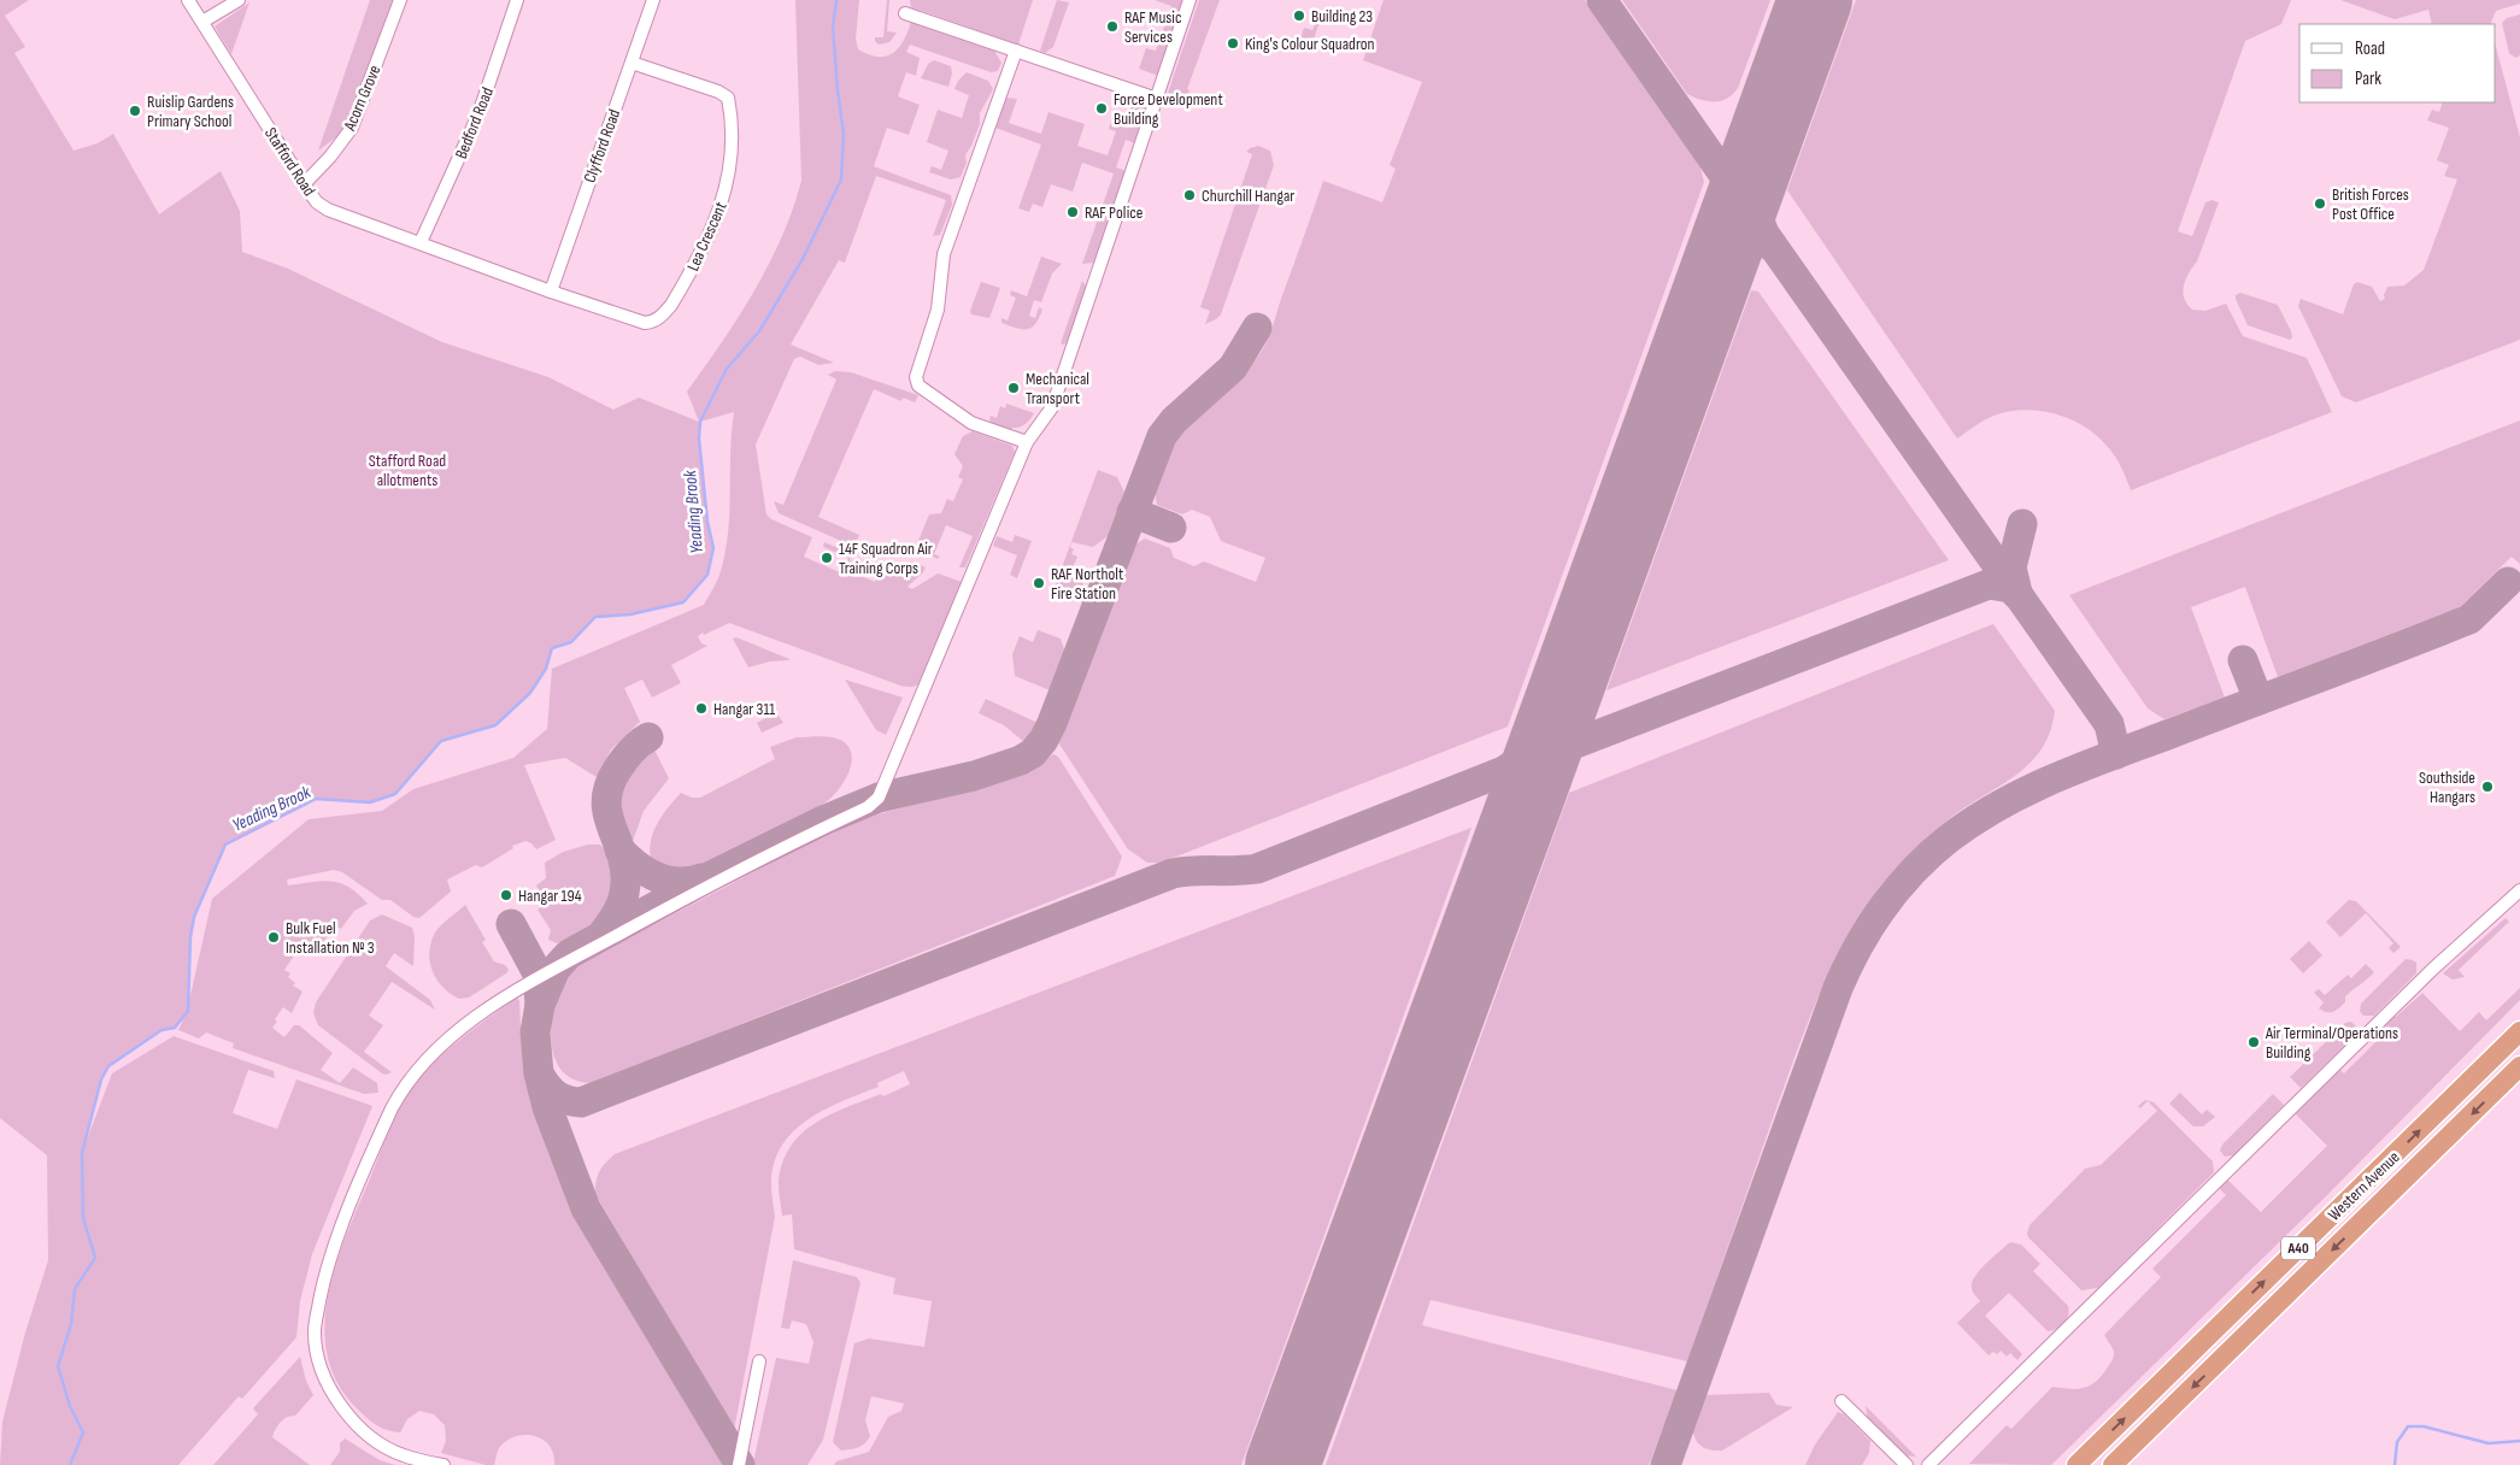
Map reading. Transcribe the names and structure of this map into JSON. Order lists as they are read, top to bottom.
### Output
{
  "streets": {
    "highway": ["Western Avenue", "A40"],
    "street": [
      "Acorn Grove",
      "Bedford Road",
      "Clyfford Road",
      "Stafford Road",
      "Lea Crescent"
    ]
  },
  "crossings": [
    ["Acorn Grove", "Stafford Road"],
    ["Bedford Road", "Stafford Road"],
    ["Clyfford Road", "Stafford Road"],
    ["Clyfford Road", "Lea Crescent"],
    ["Stafford Road", "Lea Crescent"]
  ],
  "water": ["Yeading Brook"],
  "parks": ["Stafford Road allotments"],
  "places": [
    "Building 23",
    "RAF Music Services",
    "King's Colour Squadron",
    "Force Development Building",
    "Ruislip Gardens Primary School",
    "Churchill Hangar",
    "British Forces Post Office",
    "RAF Police",
    "Mechanical Transport",
    "14F Squadron Air Training Corps",
    "RAF Northolt Fire Station",
    "Hangar 311",
    "Southside Hangars",
    "Hangar 194",
    "Bulk Fuel Installation № 3",
    "Air Terminal/Operations Building"
  ],
  "legend": ["Road", "Park"]
}
